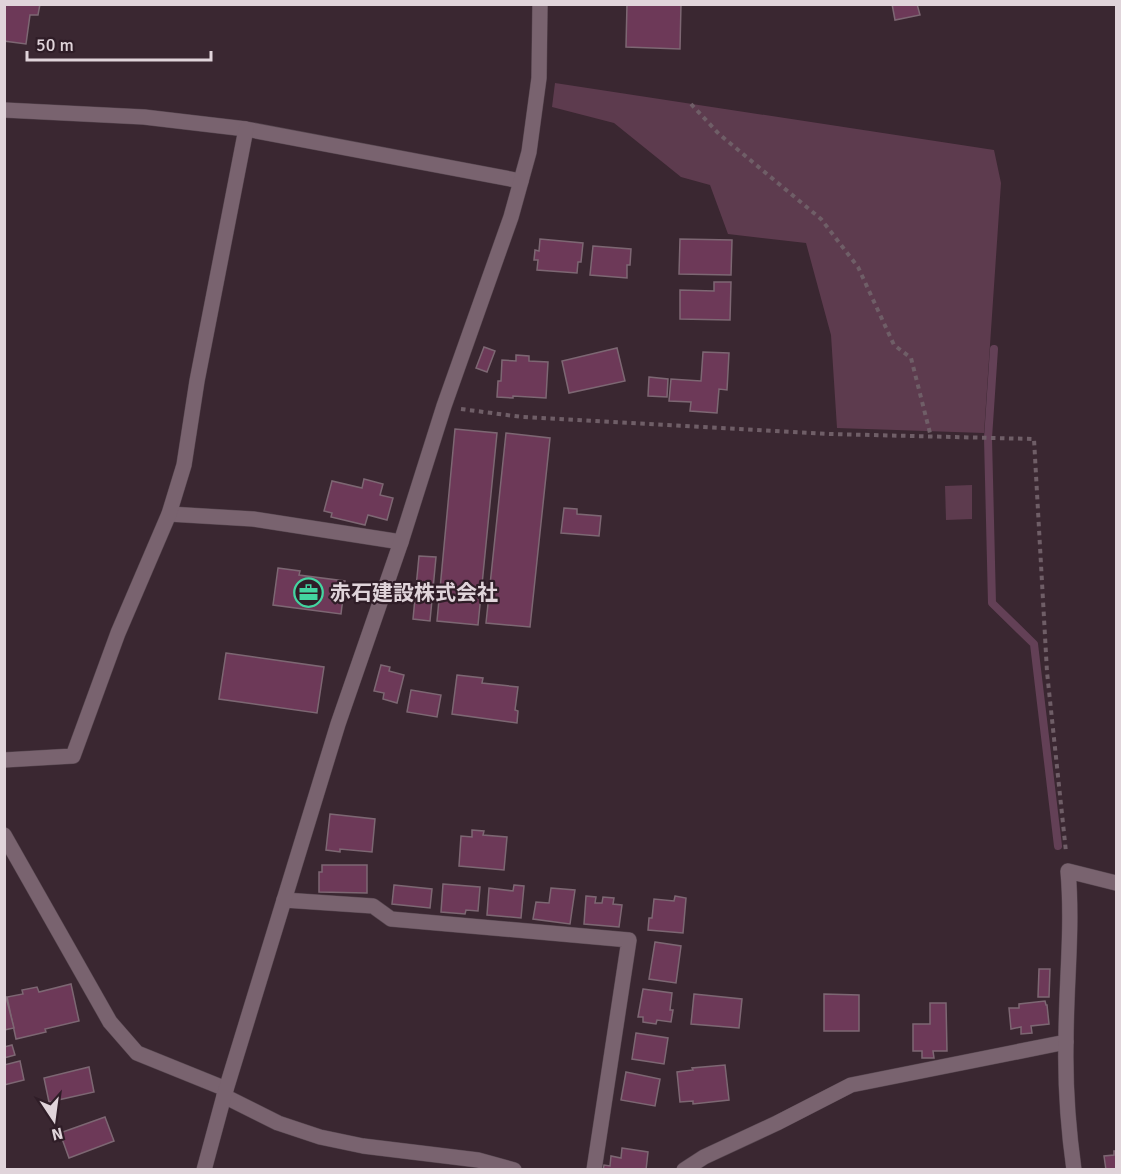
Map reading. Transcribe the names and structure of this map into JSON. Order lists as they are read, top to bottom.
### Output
{
  "places": {
    "office": ["赤石建設株式会社"]
  },
  "scale_bar": "50 m",
  "north": "bottom"
}
